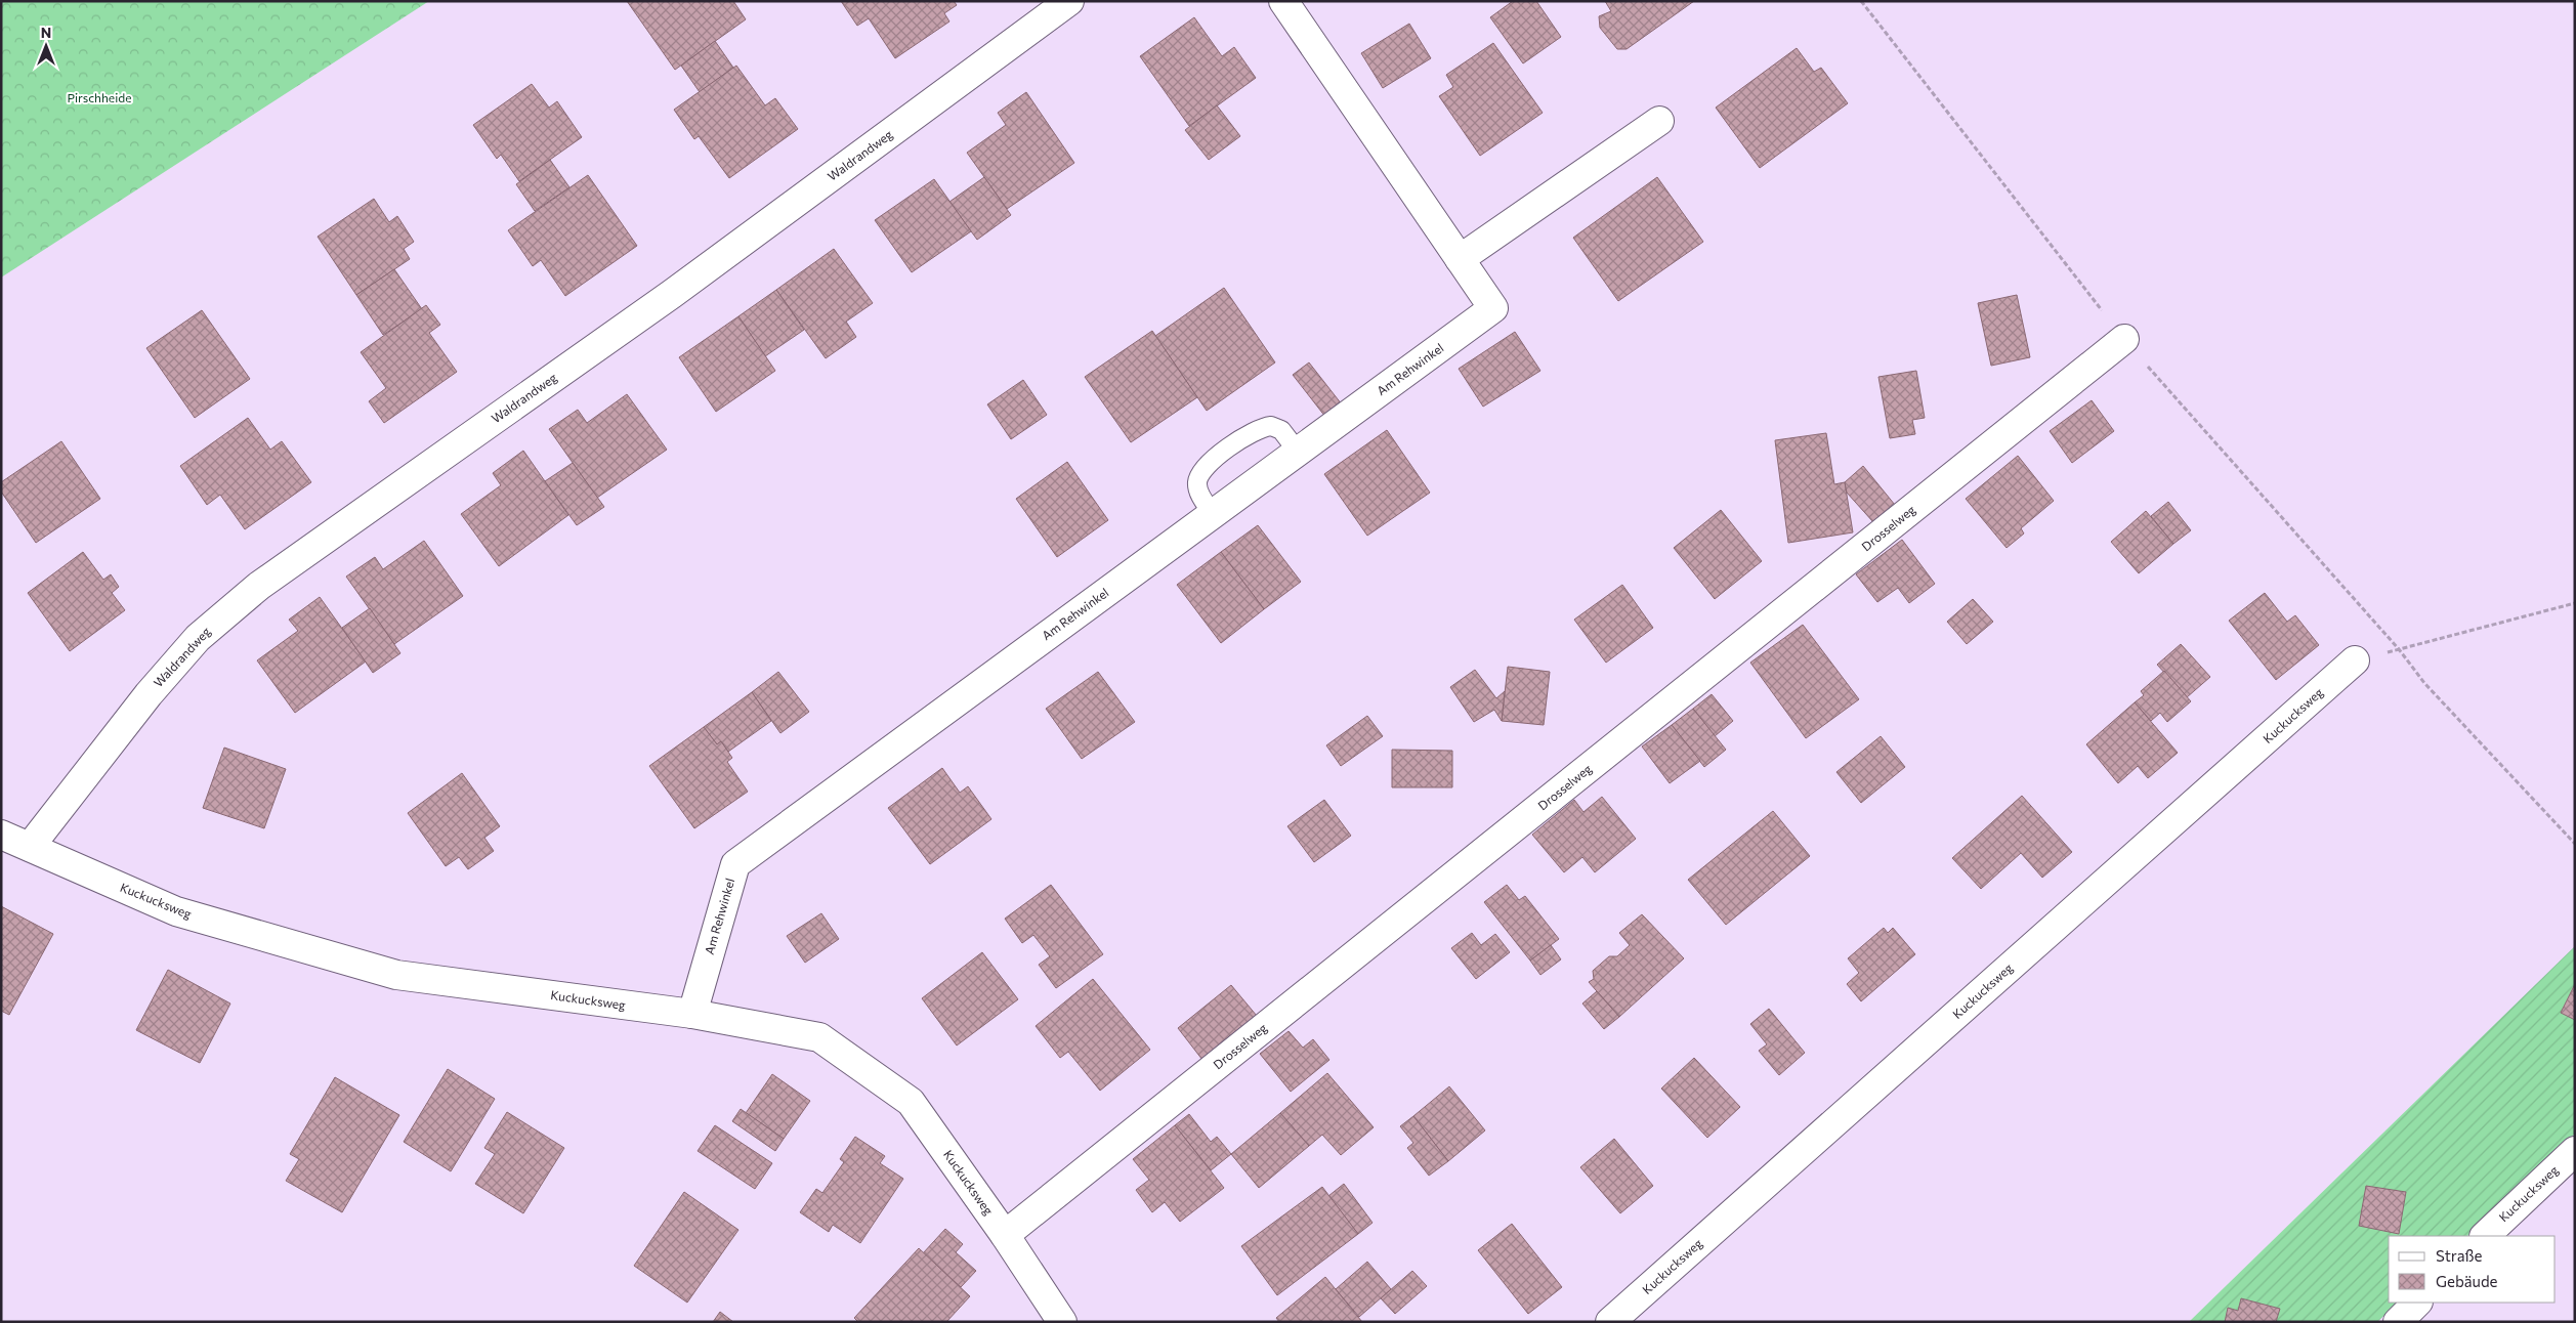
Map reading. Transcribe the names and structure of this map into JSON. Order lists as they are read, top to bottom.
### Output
{
  "streets": {
    "street": [
      "Waldrandweg",
      "Am Rehwinkel",
      "Drosselweg",
      "Kuckucksweg"
    ]
  },
  "crossings": [
    ["Waldrandweg", "Kuckucksweg"],
    ["Am Rehwinkel", "Kuckucksweg"],
    ["Drosselweg", "Kuckucksweg"]
  ],
  "parks": ["Pirschheide"],
  "legend": ["Straße", "Gebäude"],
  "north": "top"
}
